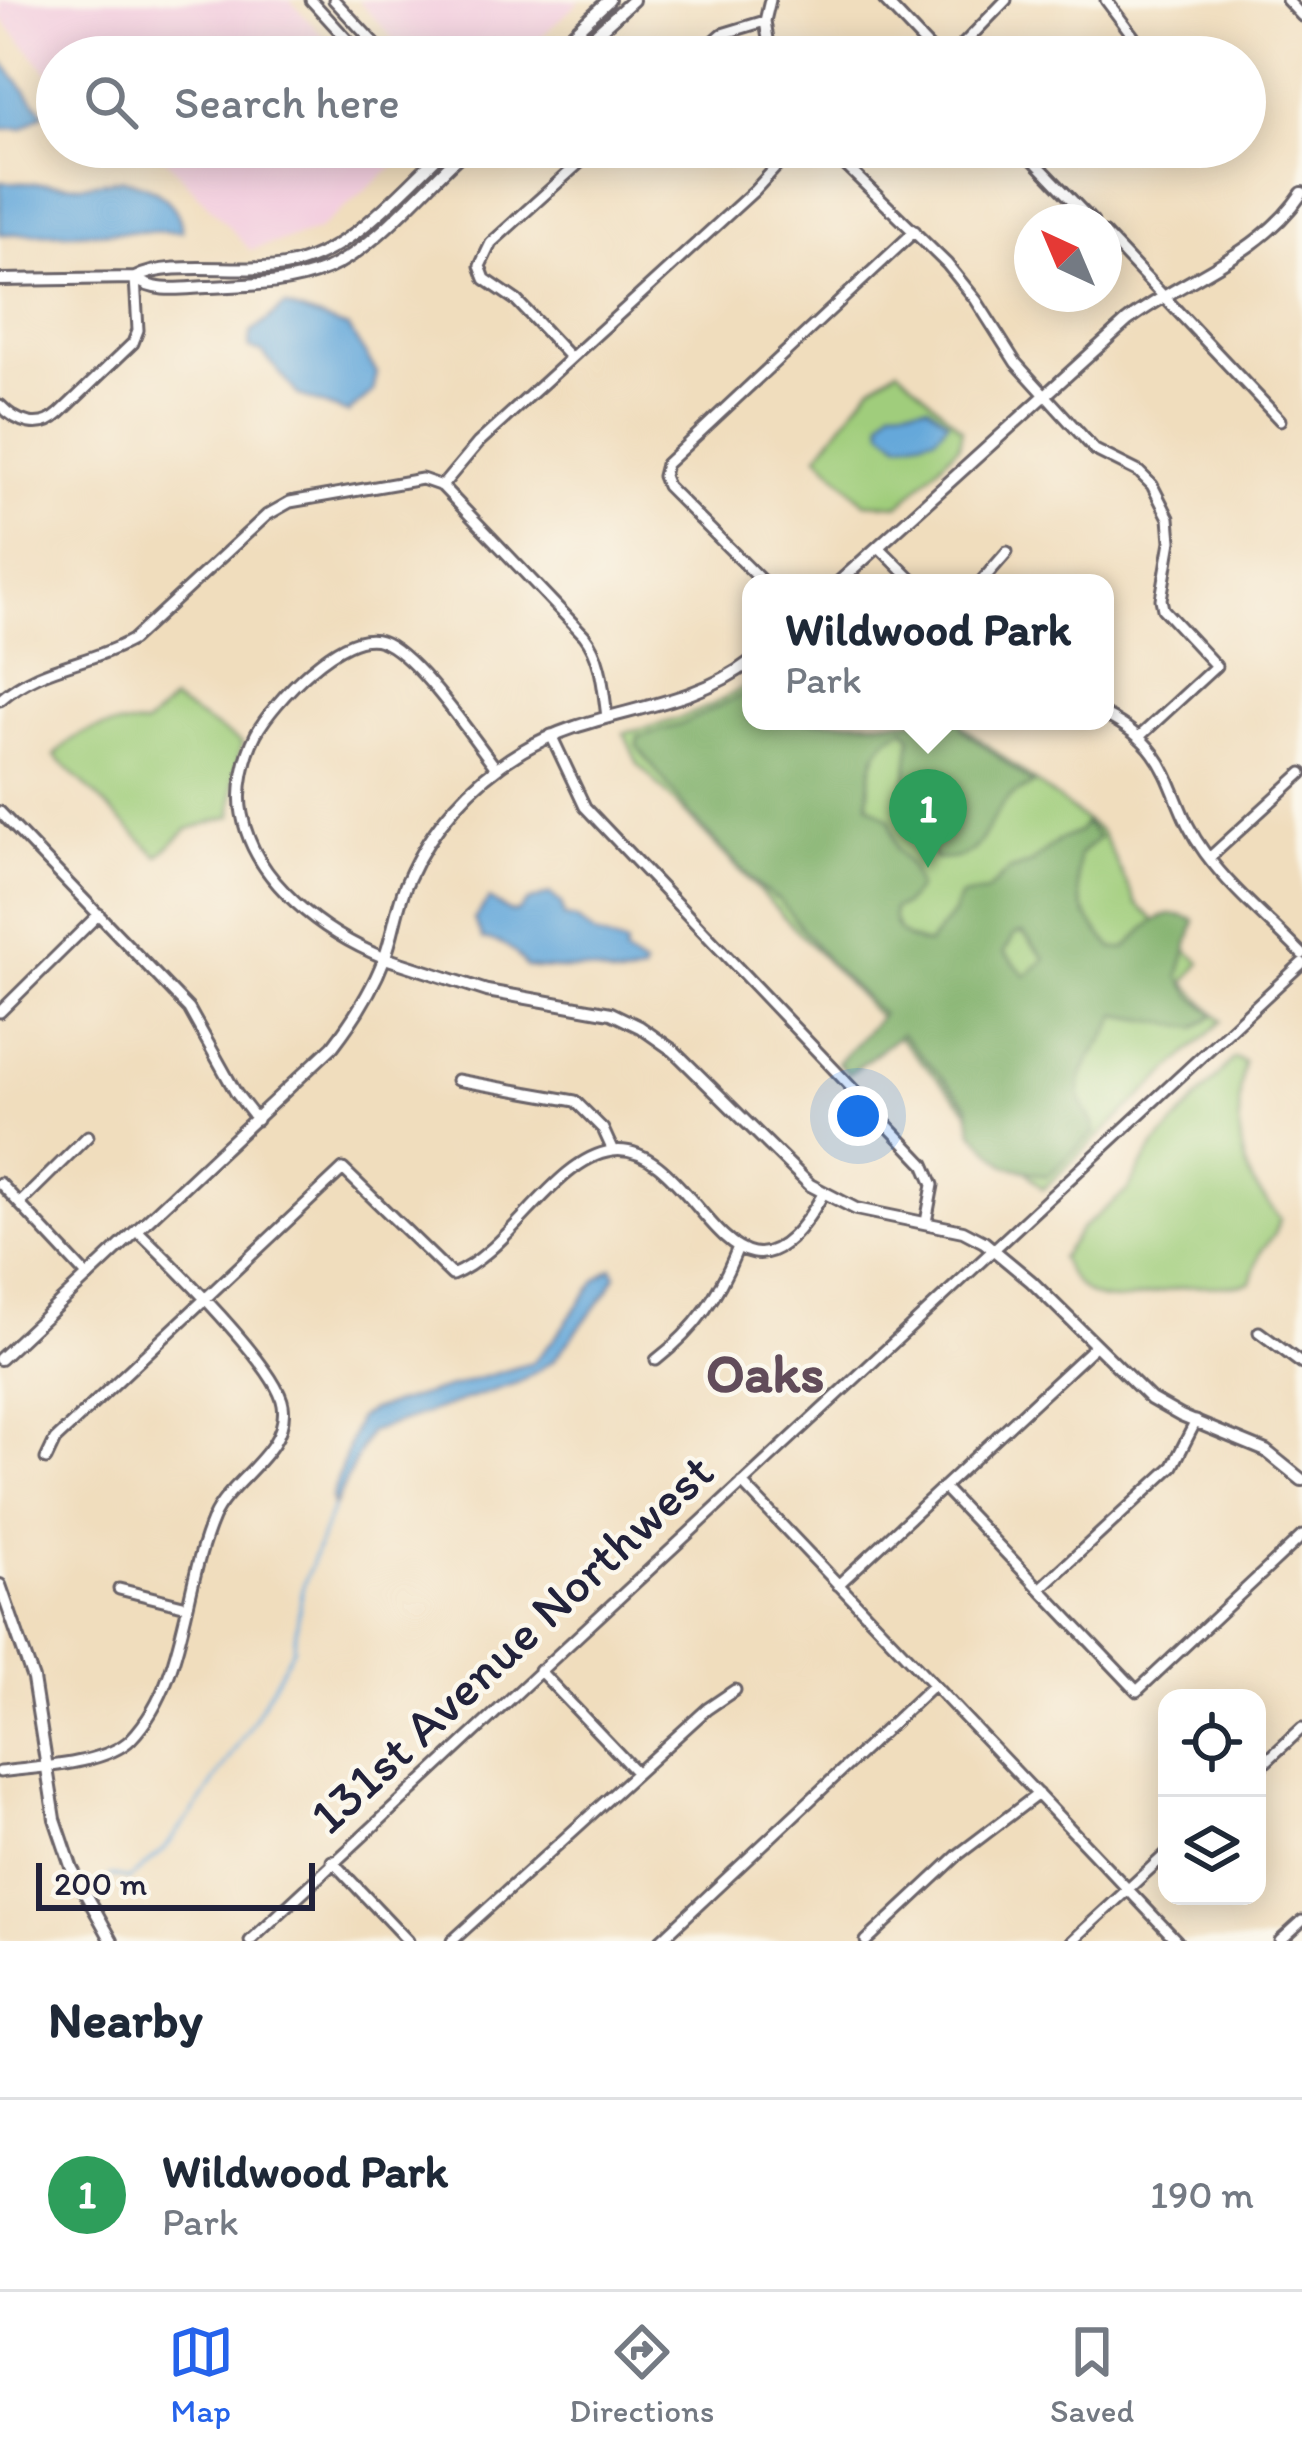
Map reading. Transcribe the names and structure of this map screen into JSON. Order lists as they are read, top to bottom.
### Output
{
  "streets": {
    "street": ["131st Avenue Northwest"]
  },
  "districts": ["Oaks"],
  "scale_bar": "200 m",
  "north": "top left",
  "page": {
    "search": "Search here",
    "popup": ["Wildwood Park", "Park"],
    "pins": "1",
    "scale": "200 m",
    "heading": "Nearby",
    "list": [
      {
        "mark": "1",
        "name": "Wildwood Park",
        "note": "Park",
        "value": "190 m"
      }
    ],
    "nav": ["Map", "Directions", "Saved"]
  }
}
